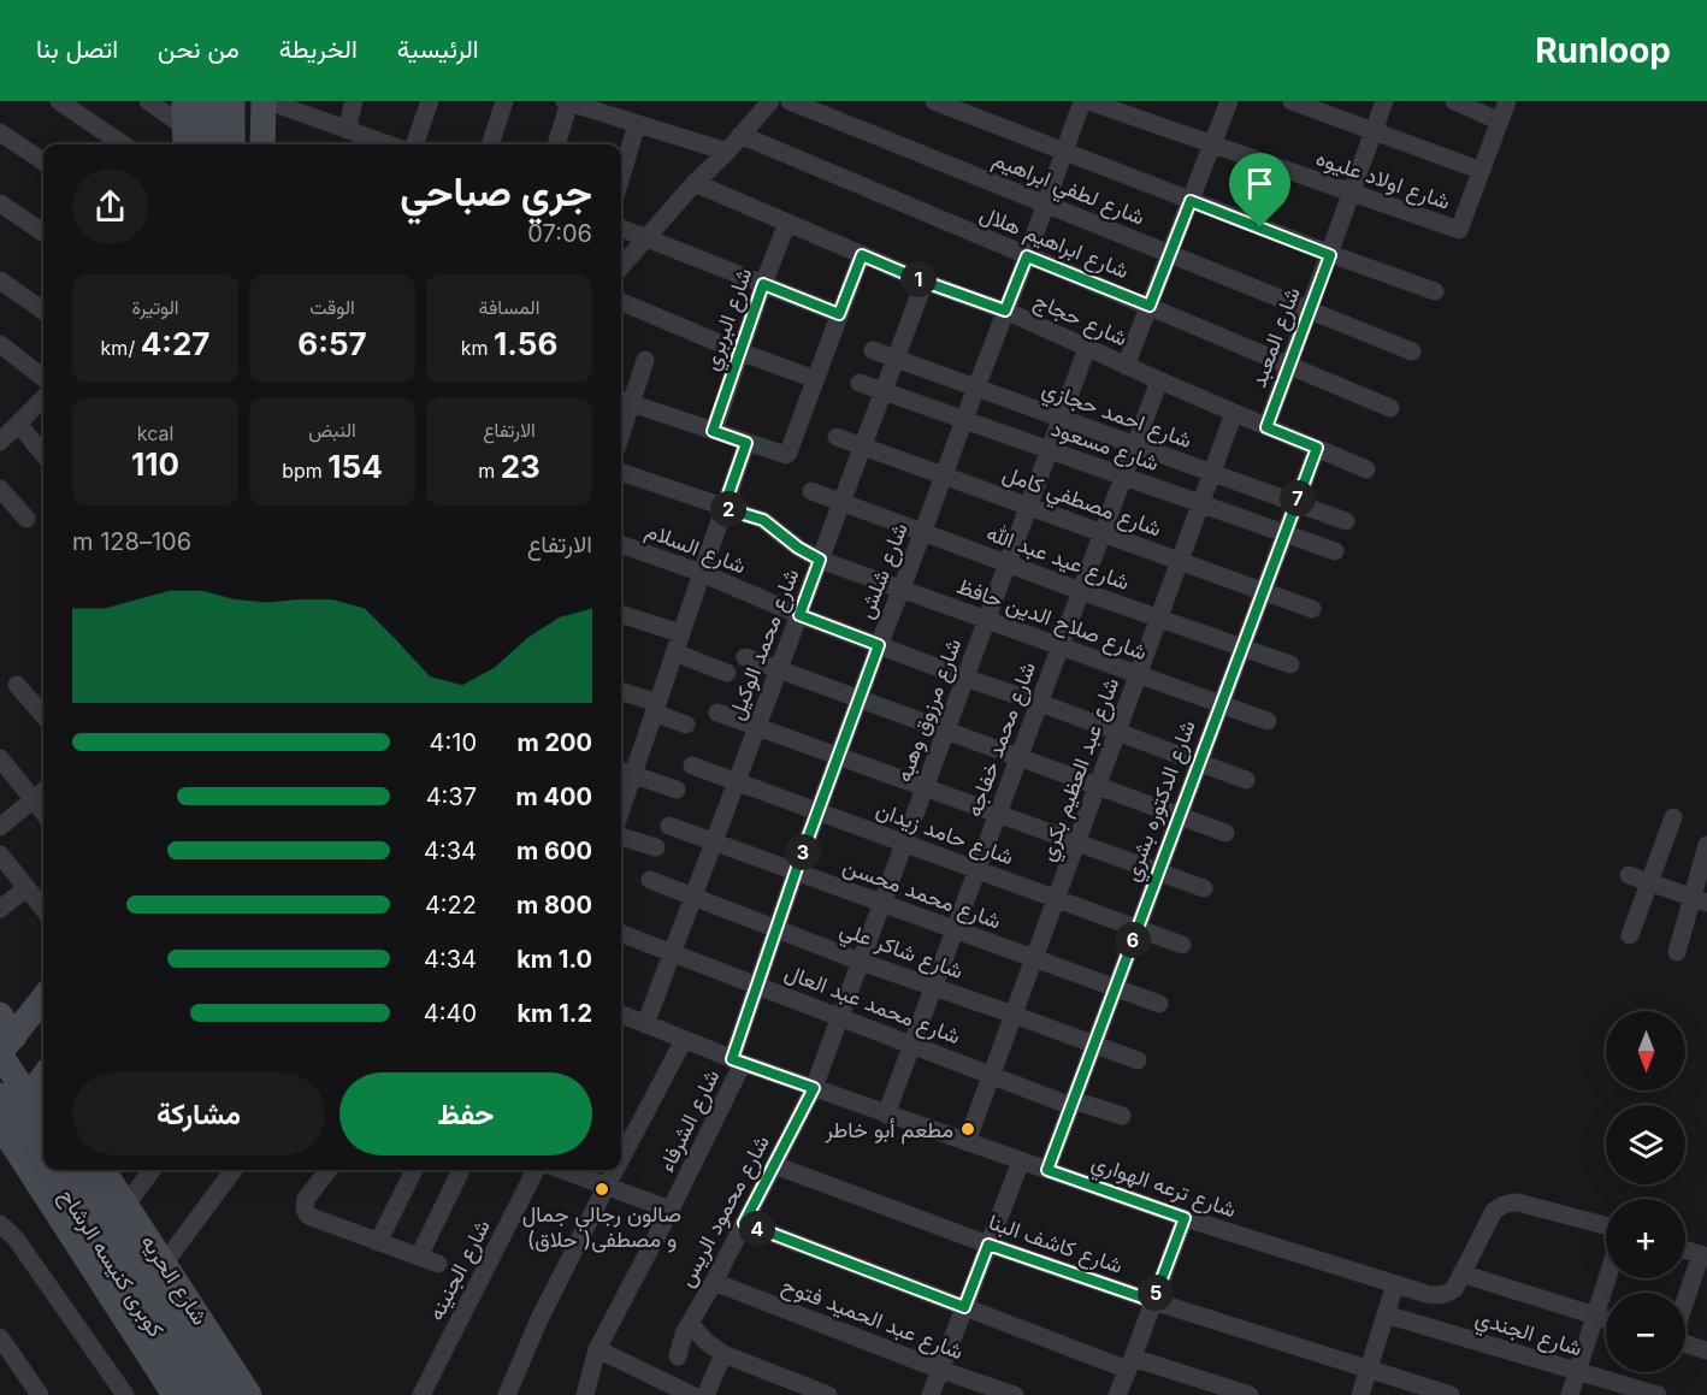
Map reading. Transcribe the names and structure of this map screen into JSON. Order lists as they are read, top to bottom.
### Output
{
  "streets": {
    "main road": ["كوبرى كنيسه الرشاح", "شارع الحريه"],
    "street": [
      "شارع اولاد عليوه",
      "شارع لطفي ابراهيم",
      "شارع ابراهيم هلال",
      "شارع البربري",
      "شارع حجاج",
      "شارع المعبد",
      "شارع احمد حجازي",
      "شارع مسعود",
      "شارع مصطفي كامل",
      "شارع السلام",
      "شارع عيد عبد الله",
      "شارع شلش",
      "شارع صلاح الدين حافظ",
      "شارع محمد الوكيل",
      "شارع مرزوق وهبه",
      "شارع محمد خفاجه",
      "شارع عبد العظيم بكري",
      "شارع الدكتوره بشري",
      "شارع حامد زيدان",
      "شارع محمد محسن",
      "شارع شاكر علي",
      "شارع محمد عبد العال",
      "شارع الشرفاء",
      "شارع ترعه الهواري",
      "شارع محمود الريس",
      "شارع كاشف البنا",
      "شارع الجنينه",
      "شارع عبد الحميد فتوح",
      "شارع الجندي"
    ]
  },
  "crossings": [
    ["شارع اولاد عليوه", "شارع المعبد"],
    ["شارع لطفي ابراهيم", "شارع المعبد"],
    ["شارع لطفي ابراهيم", "شارع شلش"],
    ["شارع ابراهيم هلال", "شارع المعبد"],
    ["شارع ابراهيم هلال", "شارع شلش"],
    ["شارع البربري", "شارع حجاج"],
    ["شارع حجاج", "شارع المعبد"],
    ["شارع حجاج", "شارع شلش"],
    ["شارع حجاج", "شارع محمد الوكيل"],
    ["شارع حجاج", "شارع مرزوق وهبه"],
    ["شارع حجاج", "شارع محمد خفاجه"],
    ["شارع حجاج", "شارع عبد العظيم بكري"],
    ["شارع حجاج", "شارع الدكتوره بشري"],
    ["شارع احمد حجازي", "شارع شلش"],
    ["شارع احمد حجازي", "شارع محمد الوكيل"],
    ["شارع احمد حجازي", "شارع مرزوق وهبه"],
    ["شارع احمد حجازي", "شارع محمد خفاجه"],
    ["شارع احمد حجازي", "شارع عبد العظيم بكري"],
    ["شارع احمد حجازي", "شارع الدكتوره بشري"],
    ["شارع مسعود", "شارع شلش"],
    ["شارع مسعود", "شارع محمد الوكيل"],
    ["شارع مسعود", "شارع مرزوق وهبه"],
    ["شارع مسعود", "شارع محمد خفاجه"],
    ["شارع مسعود", "شارع عبد العظيم بكري"],
    ["شارع مسعود", "شارع الدكتوره بشري"],
    ["شارع مصطفي كامل", "شارع شلش"],
    ["شارع مصطفي كامل", "شارع محمد الوكيل"],
    ["شارع مصطفي كامل", "شارع مرزوق وهبه"],
    ["شارع مصطفي كامل", "شارع محمد خفاجه"],
    ["شارع مصطفي كامل", "شارع عبد العظيم بكري"],
    ["شارع مصطفي كامل", "شارع الدكتوره بشري"],
    ["شارع السلام", "شارع شلش"],
    ["شارع السلام", "شارع محمد الوكيل"],
    ["شارع السلام", "شارع مرزوق وهبه"],
    ["شارع السلام", "شارع محمد خفاجه"],
    ["شارع السلام", "شارع عبد العظيم بكري"],
    ["شارع السلام", "شارع الدكتوره بشري"],
    ["شارع عيد عبد الله", "شارع شلش"],
    ["شارع عيد عبد الله", "شارع محمد الوكيل"],
    ["شارع عيد عبد الله", "شارع مرزوق وهبه"],
    ["شارع عيد عبد الله", "شارع محمد خفاجه"],
    ["شارع عيد عبد الله", "شارع عبد العظيم بكري"],
    ["شارع عيد عبد الله", "شارع الدكتوره بشري"],
    ["شارع شلش", "شارع صلاح الدين حافظ"],
    ["شارع شلش", "شارع حامد زيدان"],
    ["شارع شلش", "شارع محمد محسن"],
    ["شارع شلش", "شارع شاكر علي"],
    ["شارع شلش", "شارع محمد عبد العال"],
    ["شارع شلش", "شارع الشرفاء"],
    ["شارع شلش", "شارع ترعه الهواري"],
    ["شارع صلاح الدين حافظ", "شارع محمد الوكيل"],
    ["شارع صلاح الدين حافظ", "شارع مرزوق وهبه"],
    ["شارع صلاح الدين حافظ", "شارع محمد خفاجه"],
    ["شارع صلاح الدين حافظ", "شارع عبد العظيم بكري"],
    ["شارع صلاح الدين حافظ", "شارع الدكتوره بشري"],
    ["شارع محمد الوكيل", "شارع حامد زيدان"],
    ["شارع محمد الوكيل", "شارع محمد محسن"],
    ["شارع محمد الوكيل", "شارع شاكر علي"],
    ["شارع محمد الوكيل", "شارع محمد عبد العال"],
    ["شارع محمد الوكيل", "شارع ترعه الهواري"],
    ["شارع مرزوق وهبه", "شارع حامد زيدان"],
    ["شارع مرزوق وهبه", "شارع محمد محسن"],
    ["شارع مرزوق وهبه", "شارع شاكر علي"],
    ["شارع مرزوق وهبه", "شارع محمد عبد العال"],
    ["شارع مرزوق وهبه", "شارع ترعه الهواري"],
    ["شارع مرزوق وهبه", "شارع محمود الريس"],
    ["شارع محمد خفاجه", "شارع حامد زيدان"],
    ["شارع محمد خفاجه", "شارع محمد محسن"],
    ["شارع محمد خفاجه", "شارع شاكر علي"],
    ["شارع محمد خفاجه", "شارع محمد عبد العال"],
    ["شارع محمد خفاجه", "شارع ترعه الهواري"],
    ["شارع عبد العظيم بكري", "شارع حامد زيدان"],
    ["شارع عبد العظيم بكري", "شارع محمد محسن"],
    ["شارع عبد العظيم بكري", "شارع شاكر علي"],
    ["شارع عبد العظيم بكري", "شارع محمد عبد العال"],
    ["شارع عبد العظيم بكري", "شارع ترعه الهواري"],
    ["شارع الدكتوره بشري", "شارع حامد زيدان"],
    ["شارع الدكتوره بشري", "شارع محمد محسن"],
    ["شارع الدكتوره بشري", "شارع شاكر علي"],
    ["شارع الدكتوره بشري", "شارع محمد عبد العال"],
    ["شارع الدكتوره بشري", "شارع ترعه الهواري"],
    ["شارع الشرفاء", "شارع ترعه الهواري"],
    ["شارع ترعه الهواري", "شارع محمود الريس"],
    ["شارع محمود الريس", "شارع كاشف البنا"],
    ["شارع محمود الريس", "شارع عبد الحميد فتوح"]
  ],
  "places": ["مطعم أبو خاطر", "صالون رجالي جمال و مصطفى( حلاق)"],
  "north": "bottom",
  "page": {
    "header": "Runloop",
    "nav": [
      "الرئيسية",
      "الخريطة",
      "من نحن",
      "اتصل بنا"
    ],
    "heading": ["جري صباحي", "07:06"],
    "pins": [
      "1",
      "7",
      "2",
      "3",
      "6",
      "4",
      "5"
    ],
    "stats": [
      ["المسافة", "1.56 km"],
      ["الوقت", "6:57"],
      ["الوتيرة", "4:27 /km"],
      ["الارتفاع", "23 m"],
      ["النبض", "154 bpm"],
      ["kcal", "110"]
    ],
    "chart": ["الارتفاع", "106–128 m"],
    "list": [
      {
        "name": "200 m",
        "note": "4:10"
      },
      {
        "name": "400 m",
        "note": "4:37"
      },
      {
        "name": "600 m",
        "note": "4:34"
      },
      {
        "name": "800 m",
        "note": "4:22"
      },
      {
        "name": "1.0 km",
        "note": "4:34"
      },
      {
        "name": "1.2 km",
        "note": "4:40"
      }
    ],
    "map_buttons": ["+", "−"],
    "buttons": ["حفظ", "مشاركة"]
  }
}
